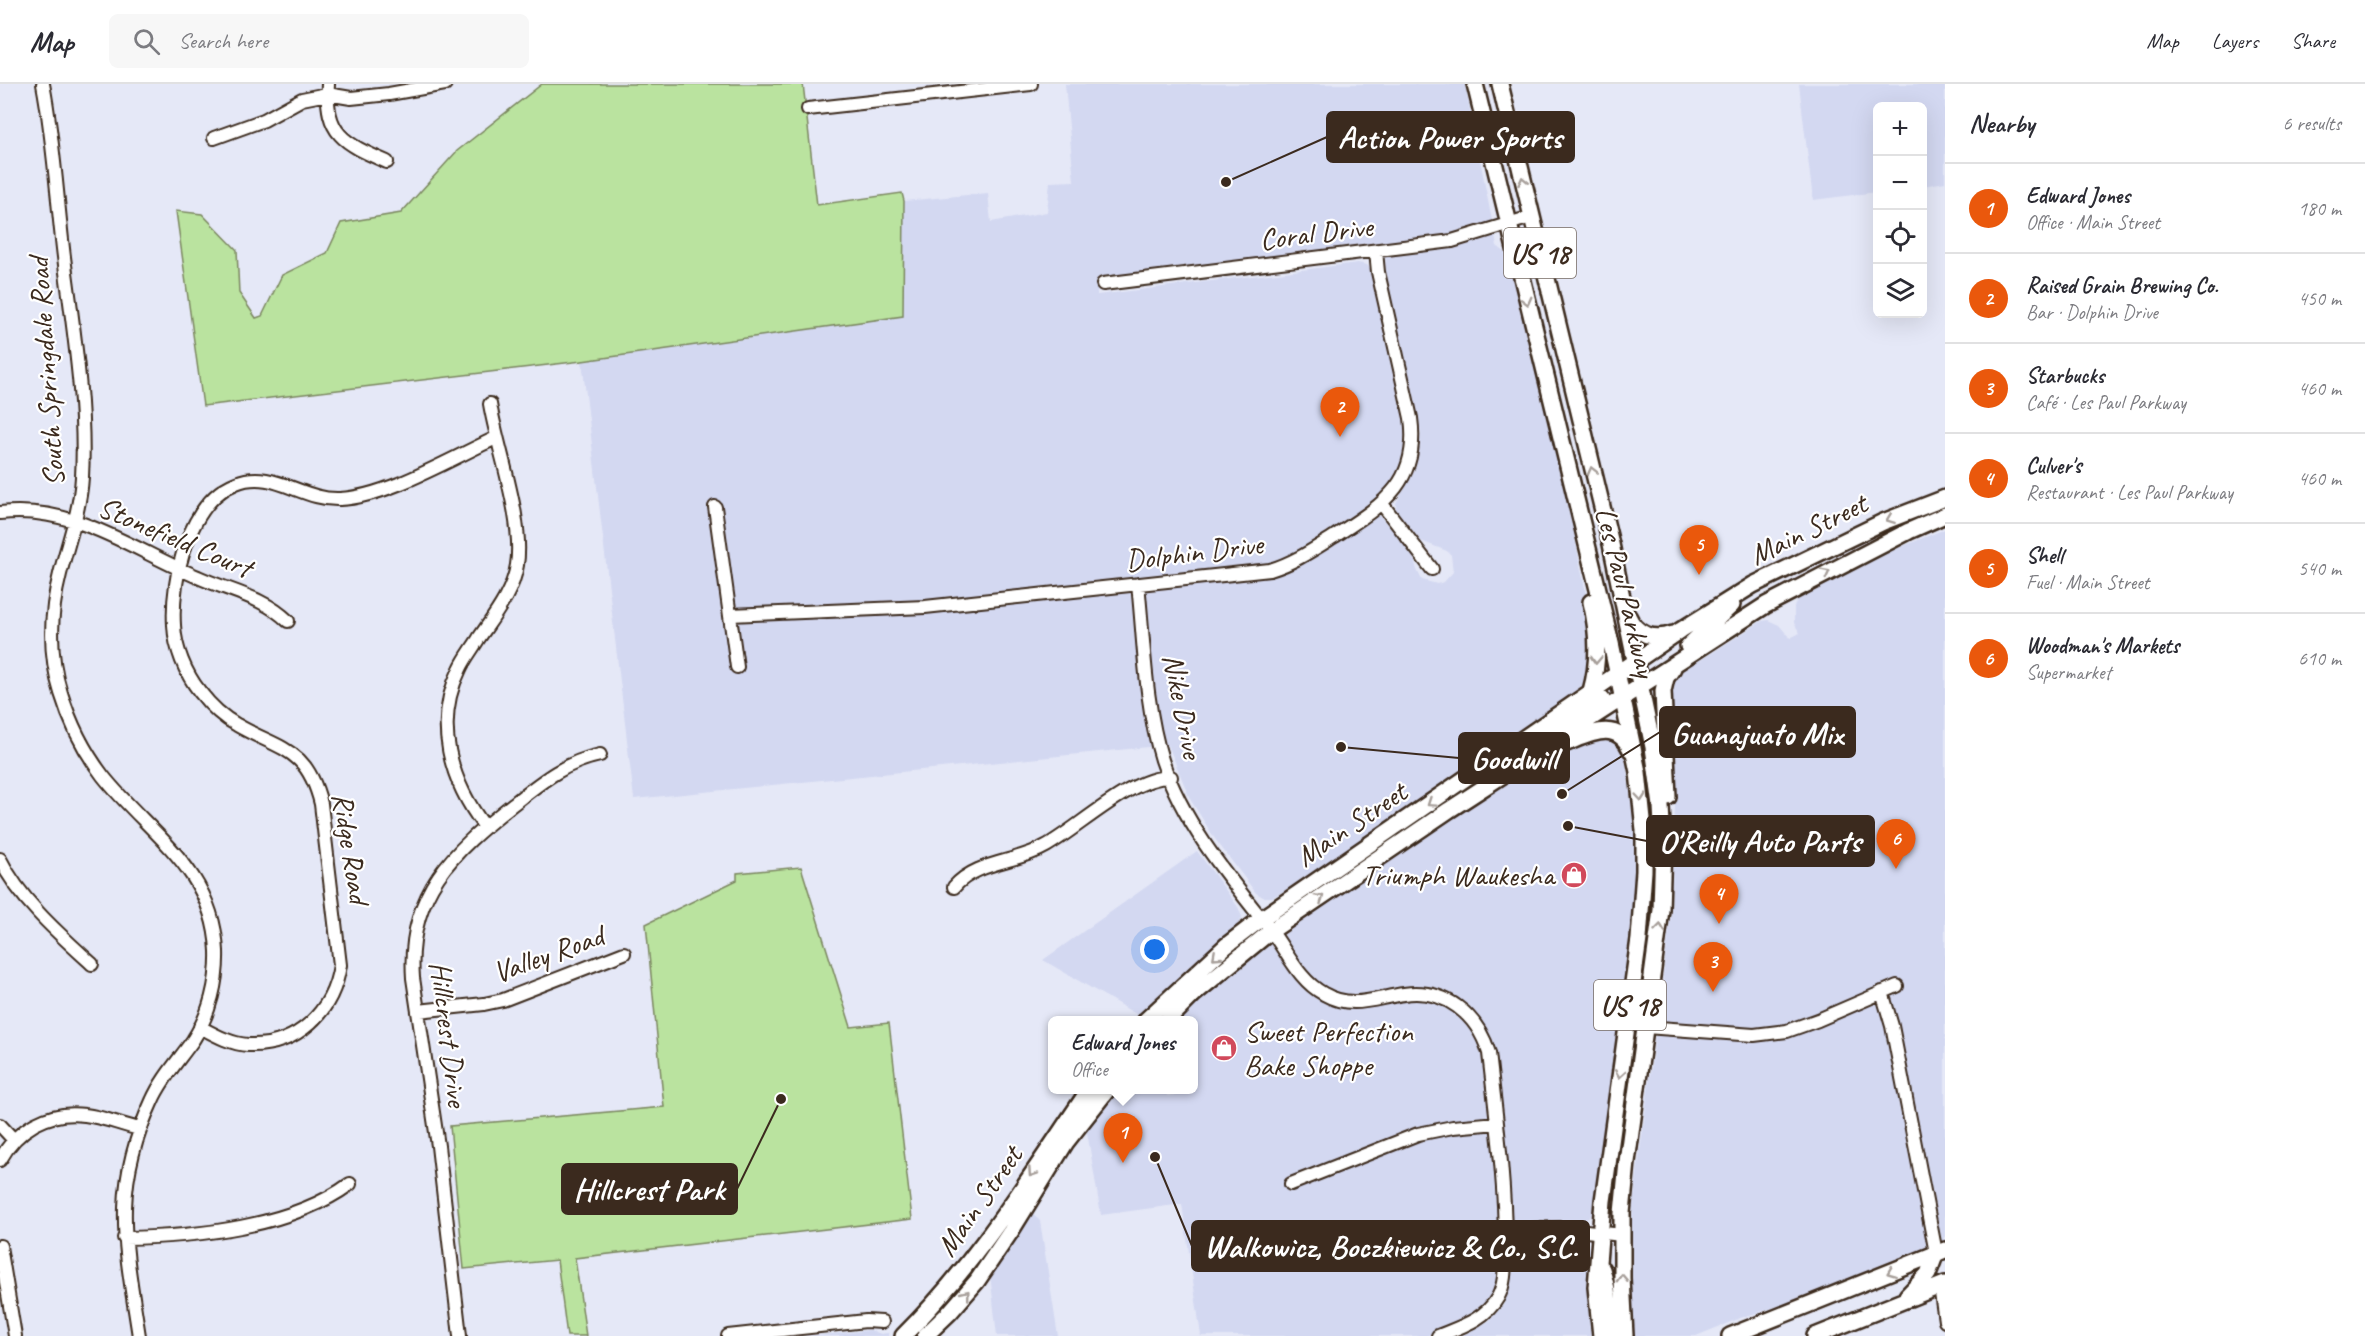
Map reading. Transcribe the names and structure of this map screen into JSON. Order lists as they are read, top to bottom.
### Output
{
  "streets": {
    "main road": ["US 18", "Main Street", "Les Paul Parkway"],
    "street": [
      "Coral Drive",
      "South Springdale Road",
      "Stonefield Court",
      "Dolphin Drive",
      "Nike Drive",
      "Ridge Road",
      "Valley Road",
      "Hillcrest Drive"
    ]
  },
  "crossings": [
    ["Coral Drive", "Dolphin Drive"],
    ["Coral Drive", "Les Paul Parkway"],
    ["South Springdale Road", "Stonefield Court"],
    ["South Springdale Road", "Ridge Road"],
    ["Main Street", "Les Paul Parkway"],
    ["Main Street", "Nike Drive"],
    ["Stonefield Court", "Ridge Road"],
    ["Dolphin Drive", "Nike Drive"],
    ["Valley Road", "Hillcrest Drive"]
  ],
  "places": {
    "other": [
      "Action Power Sports",
      "Goodwill",
      "Guanajuato Mix",
      "O'Reilly Auto Parts",
      "Hillcrest Park",
      "Walkowicz, Boczkiewicz & Co., S.C."
    ],
    "shop": ["Triumph Waukesha", "Sweet Perfection Bake Shoppe"]
  },
  "page": {
    "header": "Map",
    "search": "Search here",
    "nav": ["Map", "Layers", "Share"],
    "heading": ["Nearby", "6 results"],
    "map_buttons": ["+", "−"],
    "list": [
      {
        "mark": "1",
        "name": "Edward Jones",
        "note": "Office · Main Street",
        "value": "180 m"
      },
      {
        "mark": "2",
        "name": "Raised Grain Brewing Co.",
        "note": "Bar · Dolphin Drive",
        "value": "450 m"
      },
      {
        "mark": "3",
        "name": "Starbucks",
        "note": "Café · Les Paul Parkway",
        "value": "460 m"
      },
      {
        "mark": "4",
        "name": "Culver's",
        "note": "Restaurant · Les Paul Parkway",
        "value": "460 m"
      },
      {
        "mark": "5",
        "name": "Shell",
        "note": "Fuel · Main Street",
        "value": "540 m"
      },
      {
        "mark": "6",
        "name": "Woodman's Markets",
        "note": "Supermarket",
        "value": "610 m"
      }
    ],
    "pins": [
      "2",
      "5",
      "6",
      "4",
      "3",
      "1"
    ],
    "popup": ["Edward Jones", "Office"]
  }
}
